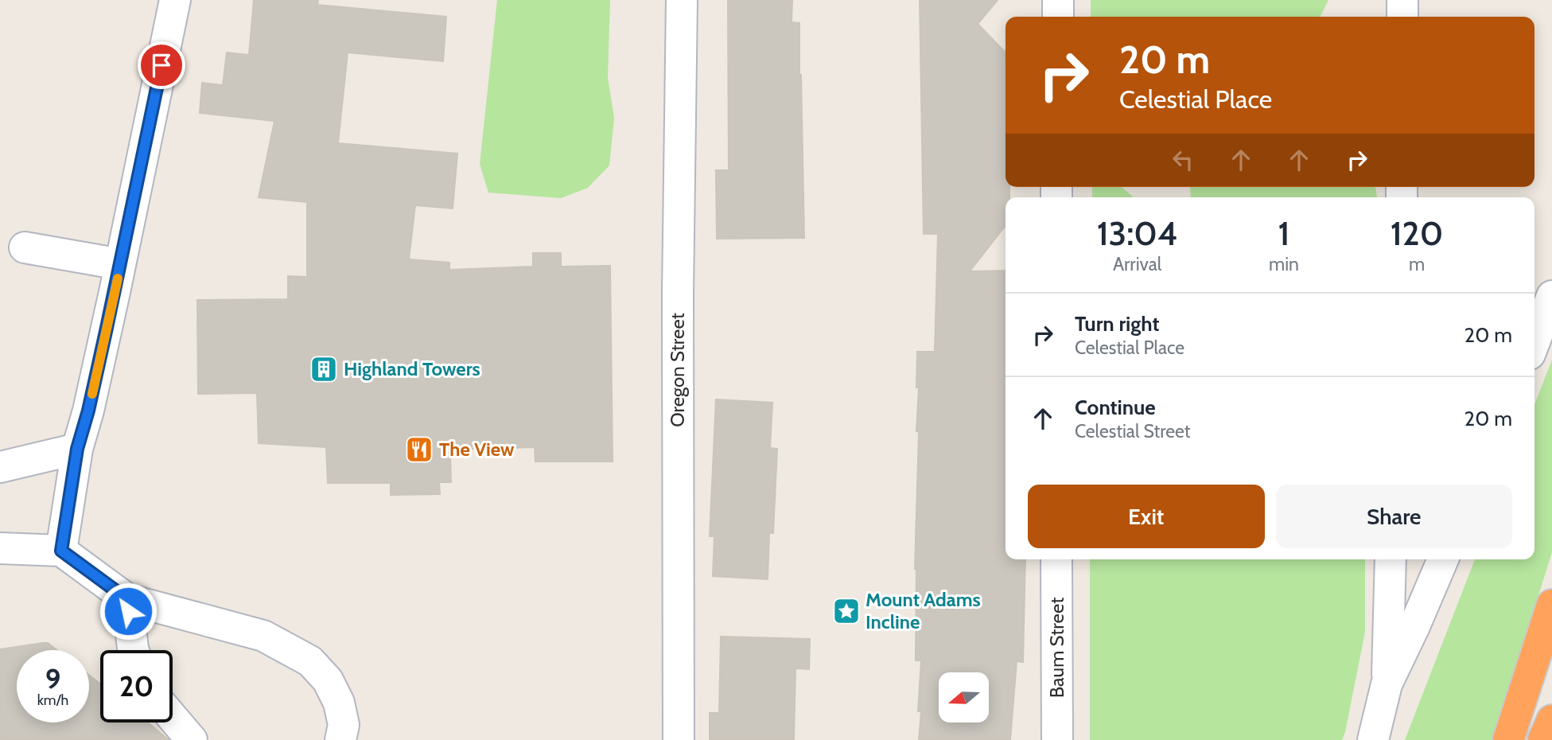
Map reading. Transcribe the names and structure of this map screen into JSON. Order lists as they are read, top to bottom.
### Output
{
  "streets": {
    "street": ["Oregon Street", "Baum Street"]
  },
  "places": {
    "building": ["Highland Towers"],
    "restaurant": ["The View"],
    "place": ["Mount Adams Incline"]
  },
  "north": "left",
  "page": {
    "turn": ["20 m", "Celestial Place"],
    "eta": [
      "13:04",
      "Arrival",
      "1",
      "min",
      "120",
      "m"
    ],
    "list": [
      {
        "name": "Turn right",
        "note": "Celestial Place",
        "value": "20 m"
      },
      {
        "name": "Continue",
        "note": "Celestial Street",
        "value": "20 m"
      }
    ],
    "buttons": ["Exit", "Share"],
    "speed": "9 km/h",
    "limit": "20"
  }
}
